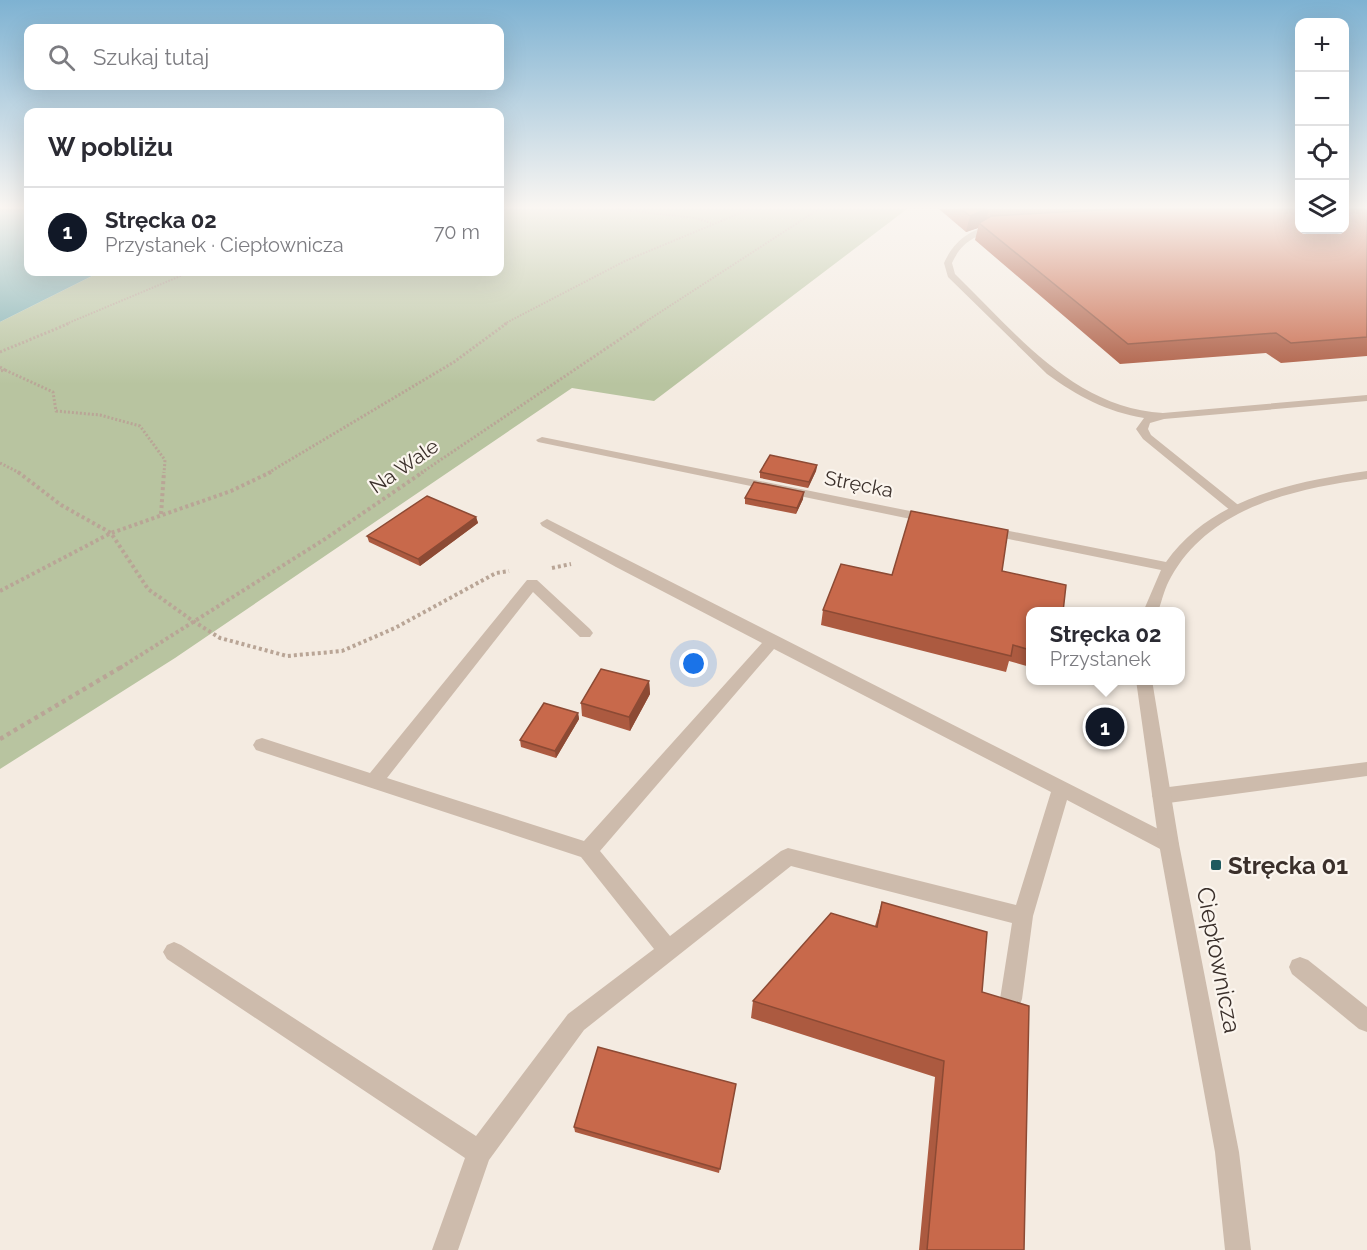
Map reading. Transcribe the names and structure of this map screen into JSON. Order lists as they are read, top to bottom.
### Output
{
  "streets": {
    "street": ["Stręcka", "Ciepłownicza"],
    "path": ["Na Wale"]
  },
  "places": {
    "transit": ["Stręcka 01"]
  },
  "page": {
    "map_buttons": ["+", "−"],
    "search": "Szukaj tutaj",
    "heading": "W pobliżu",
    "list": [
      {
        "mark": "1",
        "name": "Stręcka 02",
        "note": "Przystanek · Ciepłownicza",
        "value": "70 m"
      }
    ],
    "popup": ["Stręcka 02", "Przystanek"],
    "pins": "1"
  }
}
